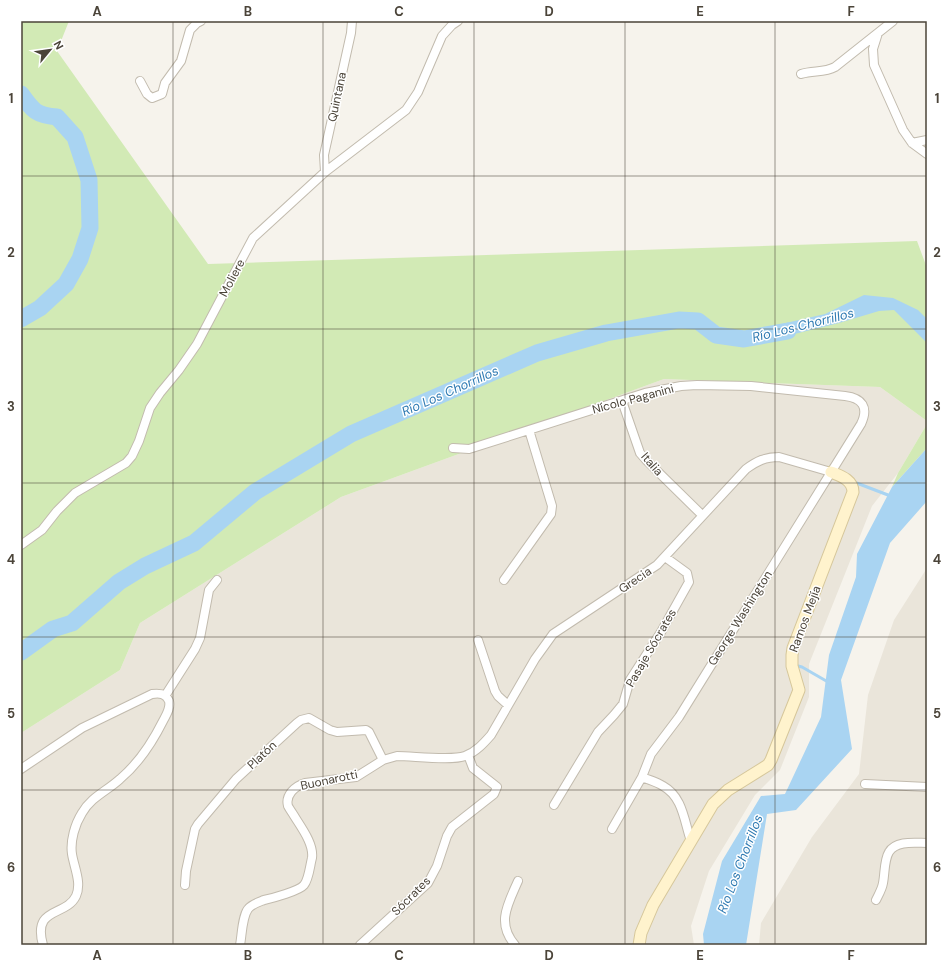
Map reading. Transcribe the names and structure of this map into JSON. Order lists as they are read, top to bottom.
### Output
{
  "streets": {
    "street": [
      "Quintana",
      "Moliere",
      "Nícolo Paganini",
      "Italia",
      "Grecia",
      "George Washington",
      "Ramos Mejía",
      "Pasaje Sócrates",
      "Platón",
      "Buonarotti",
      "Sócrates"
    ]
  },
  "crossings": [
    ["Quintana", "Moliere"],
    ["Nícolo Paganini", "Italia"],
    ["Nícolo Paganini", "George Washington"],
    ["Italia", "Grecia"],
    ["Grecia", "George Washington"],
    ["Grecia", "Ramos Mejía"],
    ["Grecia", "Pasaje Sócrates"],
    ["Grecia", "Buonarotti"],
    ["Grecia", "Sócrates"],
    ["George Washington", "Ramos Mejía"],
    ["Platón", "Buonarotti"],
    ["Buonarotti", "Sócrates"]
  ],
  "water": ["Río Los Chorrillos"],
  "north": "top right",
  "grid": {
    "columns": [
      "A",
      "B",
      "C",
      "D",
      "E",
      "F"
    ],
    "rows": [
      "1",
      "2",
      "3",
      "4",
      "5",
      "6"
    ]
  }
}
